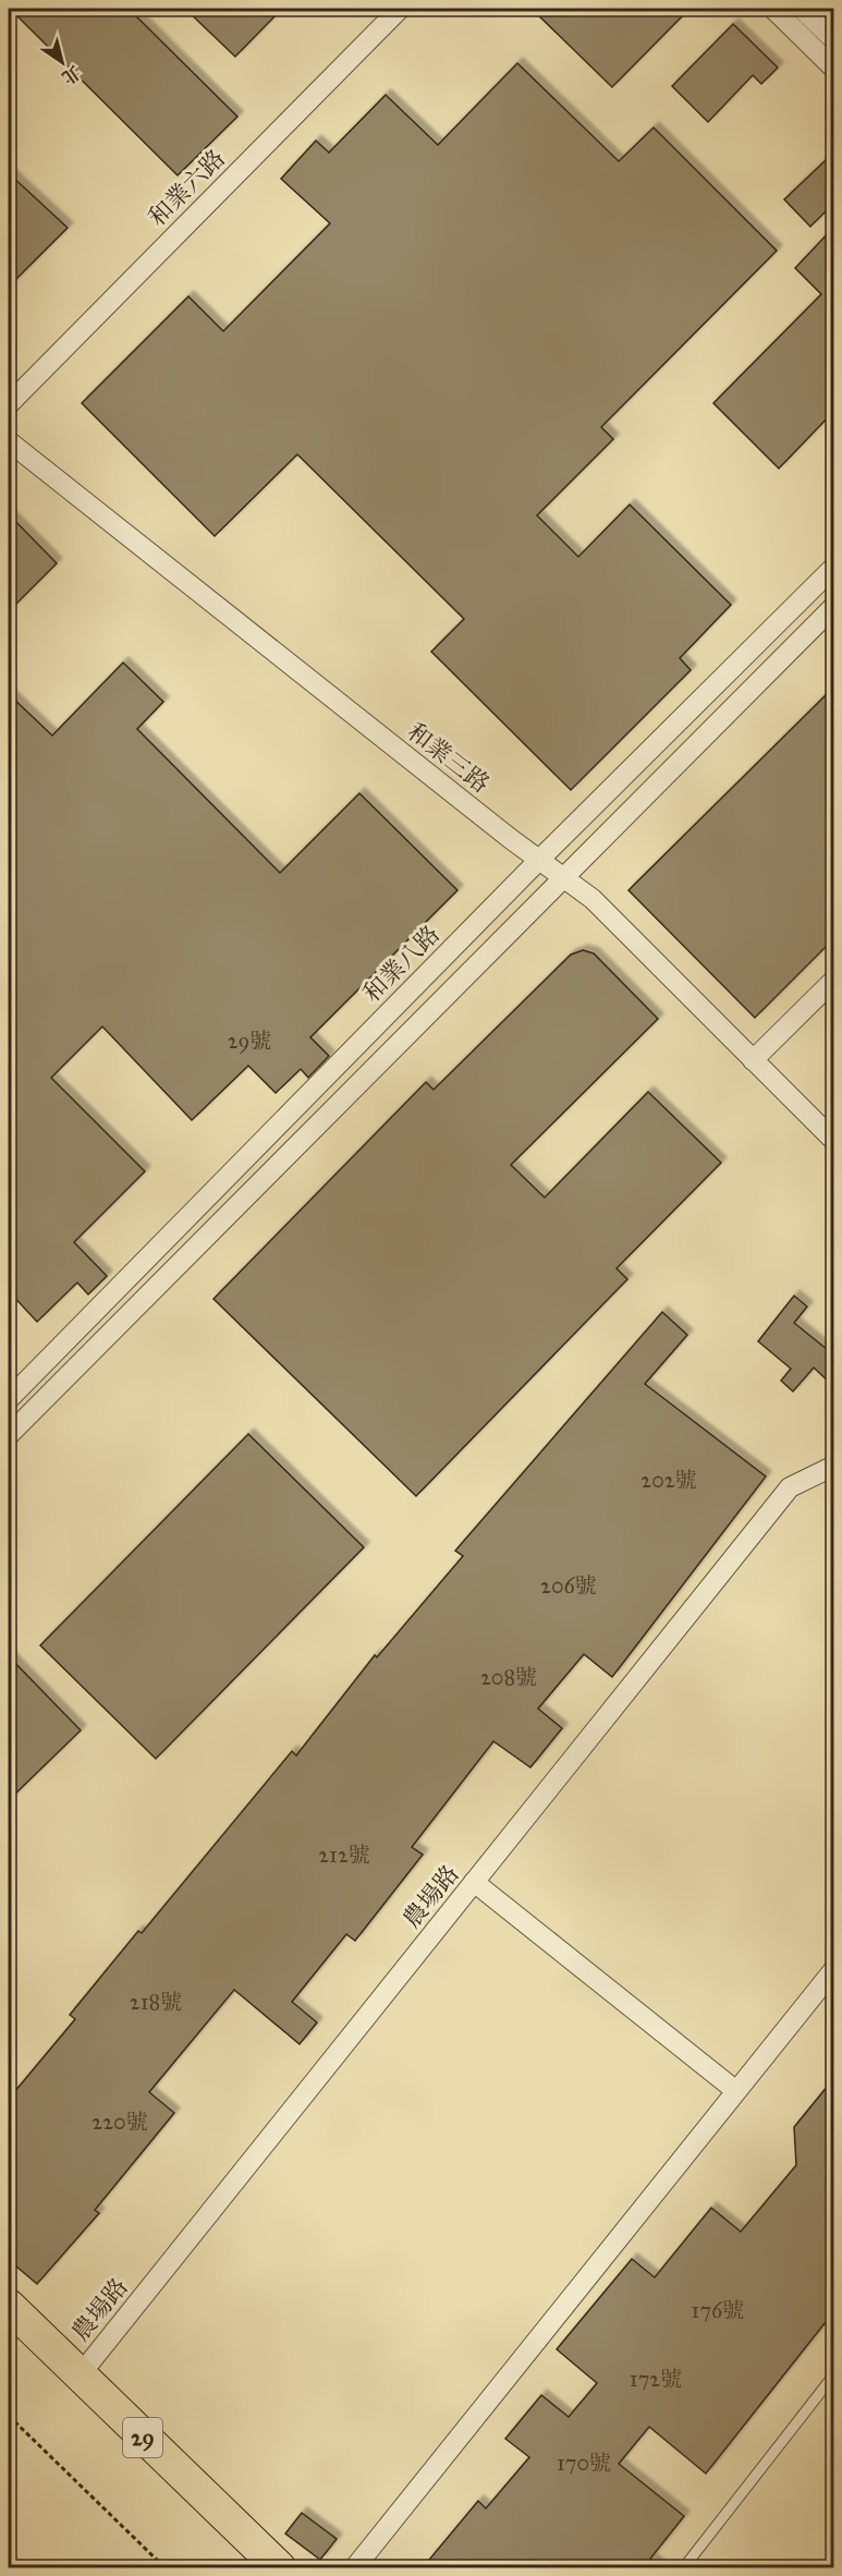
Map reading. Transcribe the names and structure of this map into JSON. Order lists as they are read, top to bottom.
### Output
{
  "streets": {
    "main road": ["29"],
    "street": [
      "和業六路",
      "和業三路",
      "和業八路",
      "農場路"
    ]
  },
  "crossings": [
    ["和業三路", "和業八路"],
    ["農場路", "29"]
  ],
  "house_numbers": [
    "29號",
    "202號",
    "206號",
    "208號",
    "212號",
    "218號",
    "220號",
    "176號",
    "172號",
    "170號"
  ],
  "north": "bottom right"
}
